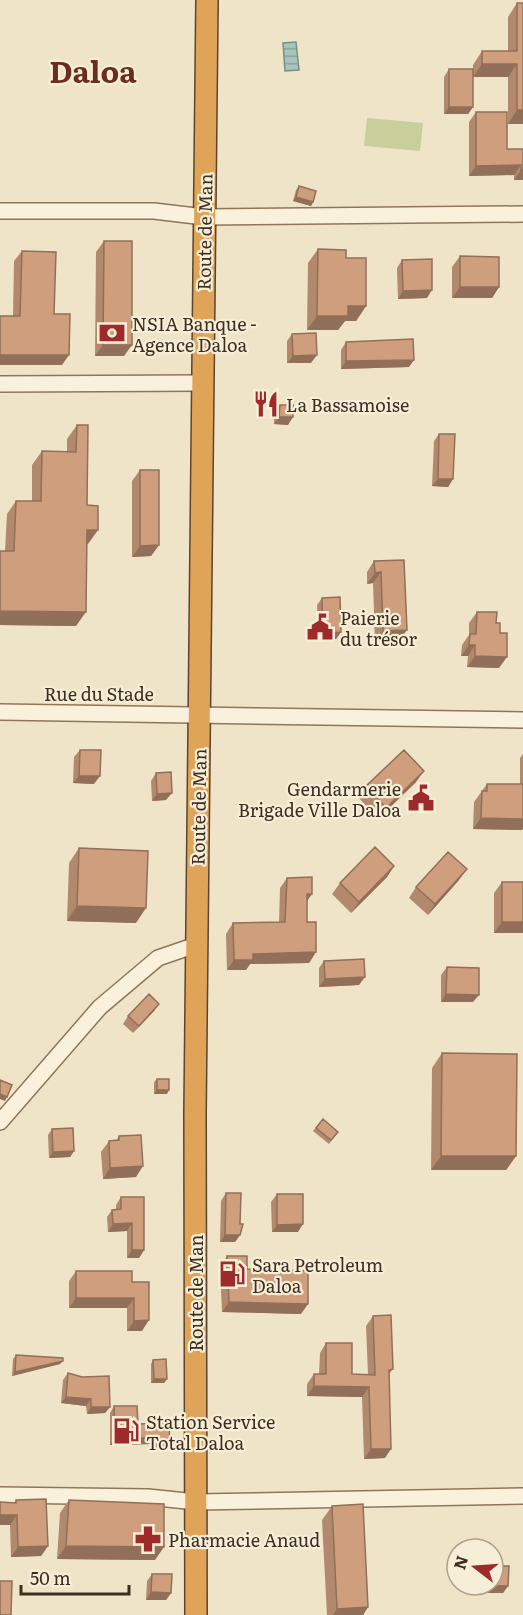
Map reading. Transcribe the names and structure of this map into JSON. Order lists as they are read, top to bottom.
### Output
{
  "streets": {
    "highway": ["Route de Man"],
    "street": ["Rue du Stade"]
  },
  "crossings": [
    ["Route de Man", "Rue du Stade"]
  ],
  "districts": ["Daloa"],
  "places": {
    "bank": ["NSIA Banque - Agence Daloa"],
    "restaurant": ["La Bassamoise"],
    "public building": ["Paierie du trésor", "Gendarmerie Brigade Ville Daloa"],
    "fuel station": ["Sara Petroleum Daloa", "Station Service Total Daloa"],
    "pharmacy": ["Pharmacie Anaud"]
  },
  "scale_bar": "50 m",
  "north": "left"
}
